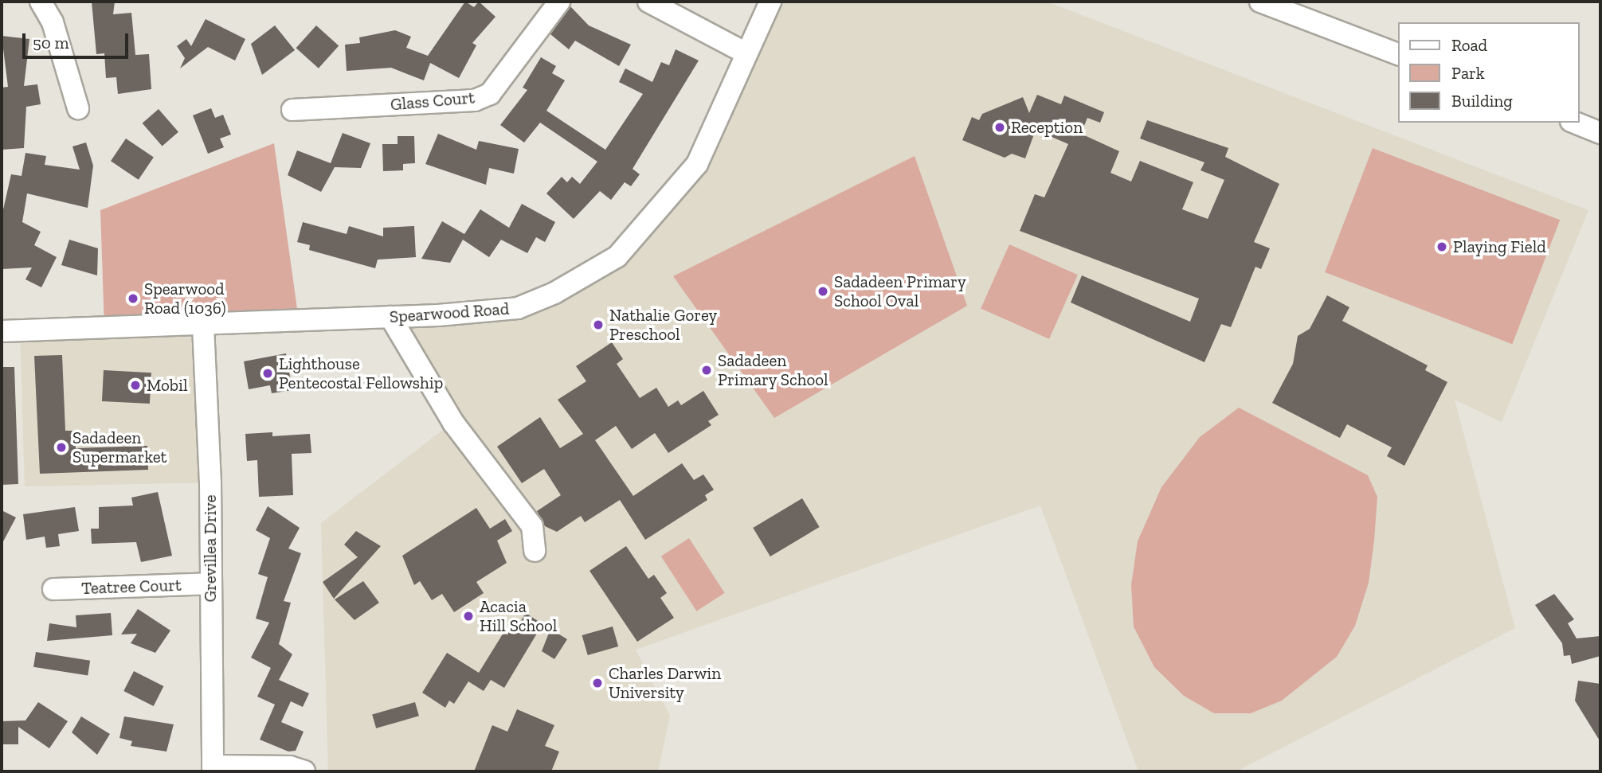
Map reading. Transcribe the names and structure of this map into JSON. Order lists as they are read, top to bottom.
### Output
{
  "streets": {
    "street": [
      "Glass Court",
      "Spearwood Road",
      "Grevillea Drive",
      "Teatree Court"
    ]
  },
  "crossings": [
    ["Spearwood Road", "Grevillea Drive"],
    ["Grevillea Drive", "Teatree Court"]
  ],
  "places": [
    "Reception",
    "Playing Field",
    "Sadadeen Primary School Oval",
    "Spearwood Road (1036)",
    "Nathalie Gorey Preschool",
    "Sadadeen Primary School",
    "Lighthouse Pentecostal Fellowship",
    "Mobil",
    "Sadadeen Supermarket",
    "Acacia Hill School",
    "Charles Darwin University"
  ],
  "legend": ["Road", "Park", "Building"],
  "scale_bar": "50 m"
}
